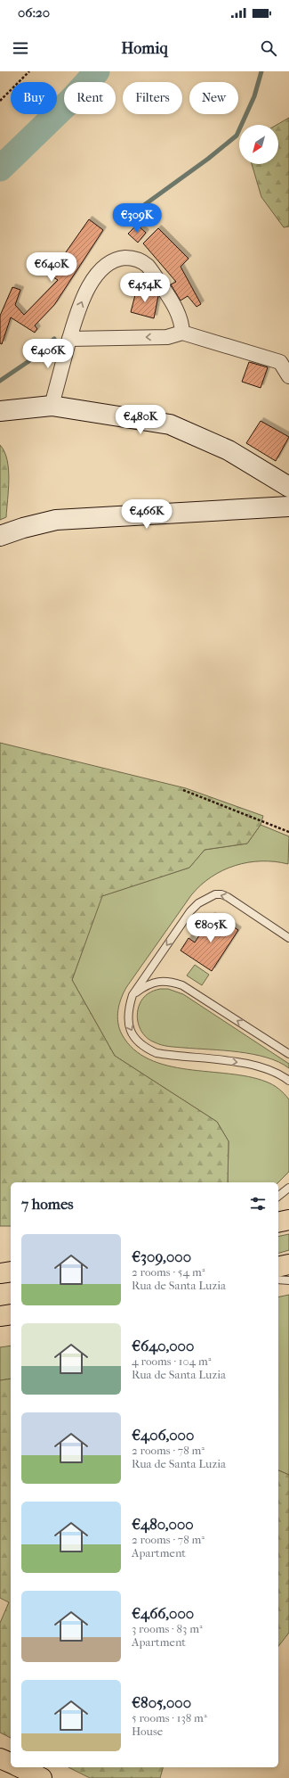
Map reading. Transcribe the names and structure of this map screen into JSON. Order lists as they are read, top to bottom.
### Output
{
  "north": "bottom left",
  "page": {
    "status": "06:20",
    "header": "Homiq",
    "chip": [
      "Buy",
      "Rent",
      "Filters",
      "New"
    ],
    "price": [
      "€309K",
      "€640K",
      "€454K",
      "€406K",
      "€480K",
      "€466K",
      "€805K"
    ],
    "heading": "7 homes",
    "list": [
      {
        "name": "€309,000",
        "note": "2 rooms · 54 m² · Rua de Santa Luzia"
      },
      {
        "name": "€640,000",
        "note": "4 rooms · 104 m² · Rua de Santa Luzia"
      },
      {
        "name": "€406,000",
        "note": "2 rooms · 78 m² · Rua de Santa Luzia"
      },
      {
        "name": "€480,000",
        "note": "2 rooms · 78 m² · Apartment"
      },
      {
        "name": "€466,000",
        "note": "3 rooms · 83 m² · Apartment"
      },
      {
        "name": "€805,000",
        "note": "5 rooms · 138 m² · House"
      }
    ]
  }
}
